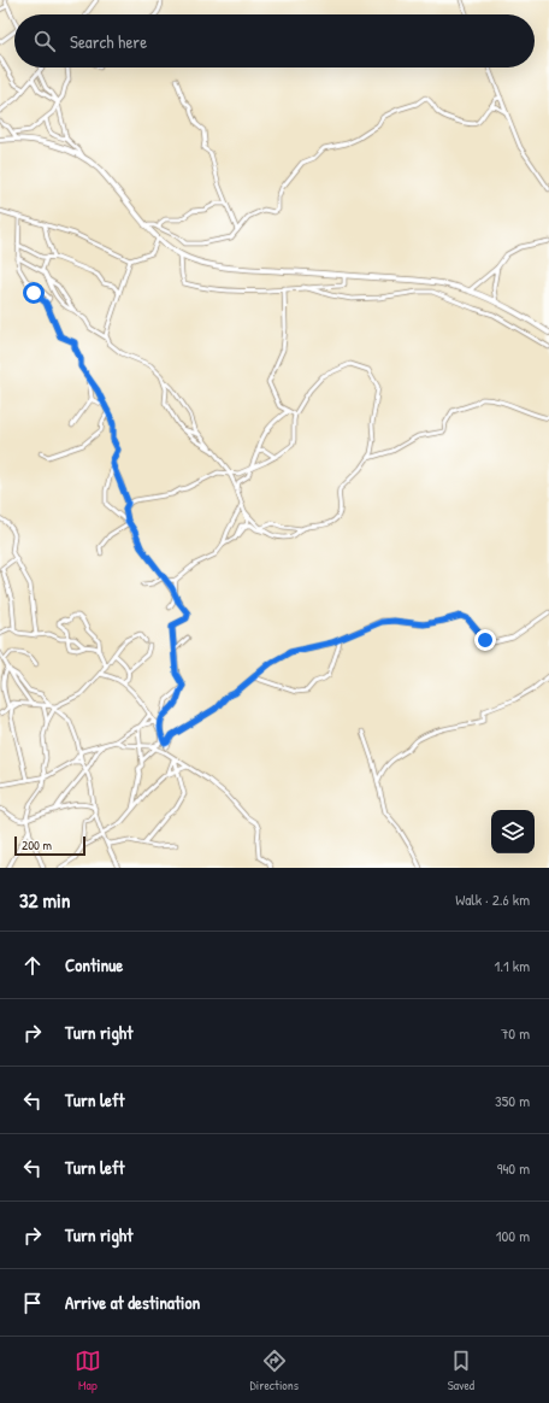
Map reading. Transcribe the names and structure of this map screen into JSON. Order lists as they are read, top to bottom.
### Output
{
  "scale_bar": "200 m",
  "page": {
    "search": "Search here",
    "scale": "200 m",
    "heading": ["32 min", "Walk · 2.6 km"],
    "list": [
      ["Continue", "1.1 km"],
      ["Turn right", "70 m"],
      ["Turn left", "350 m"],
      ["Turn left", "940 m"],
      ["Turn right", "100 m"],
      "Arrive at destination"
    ],
    "nav": ["Map", "Directions", "Saved"]
  }
}
